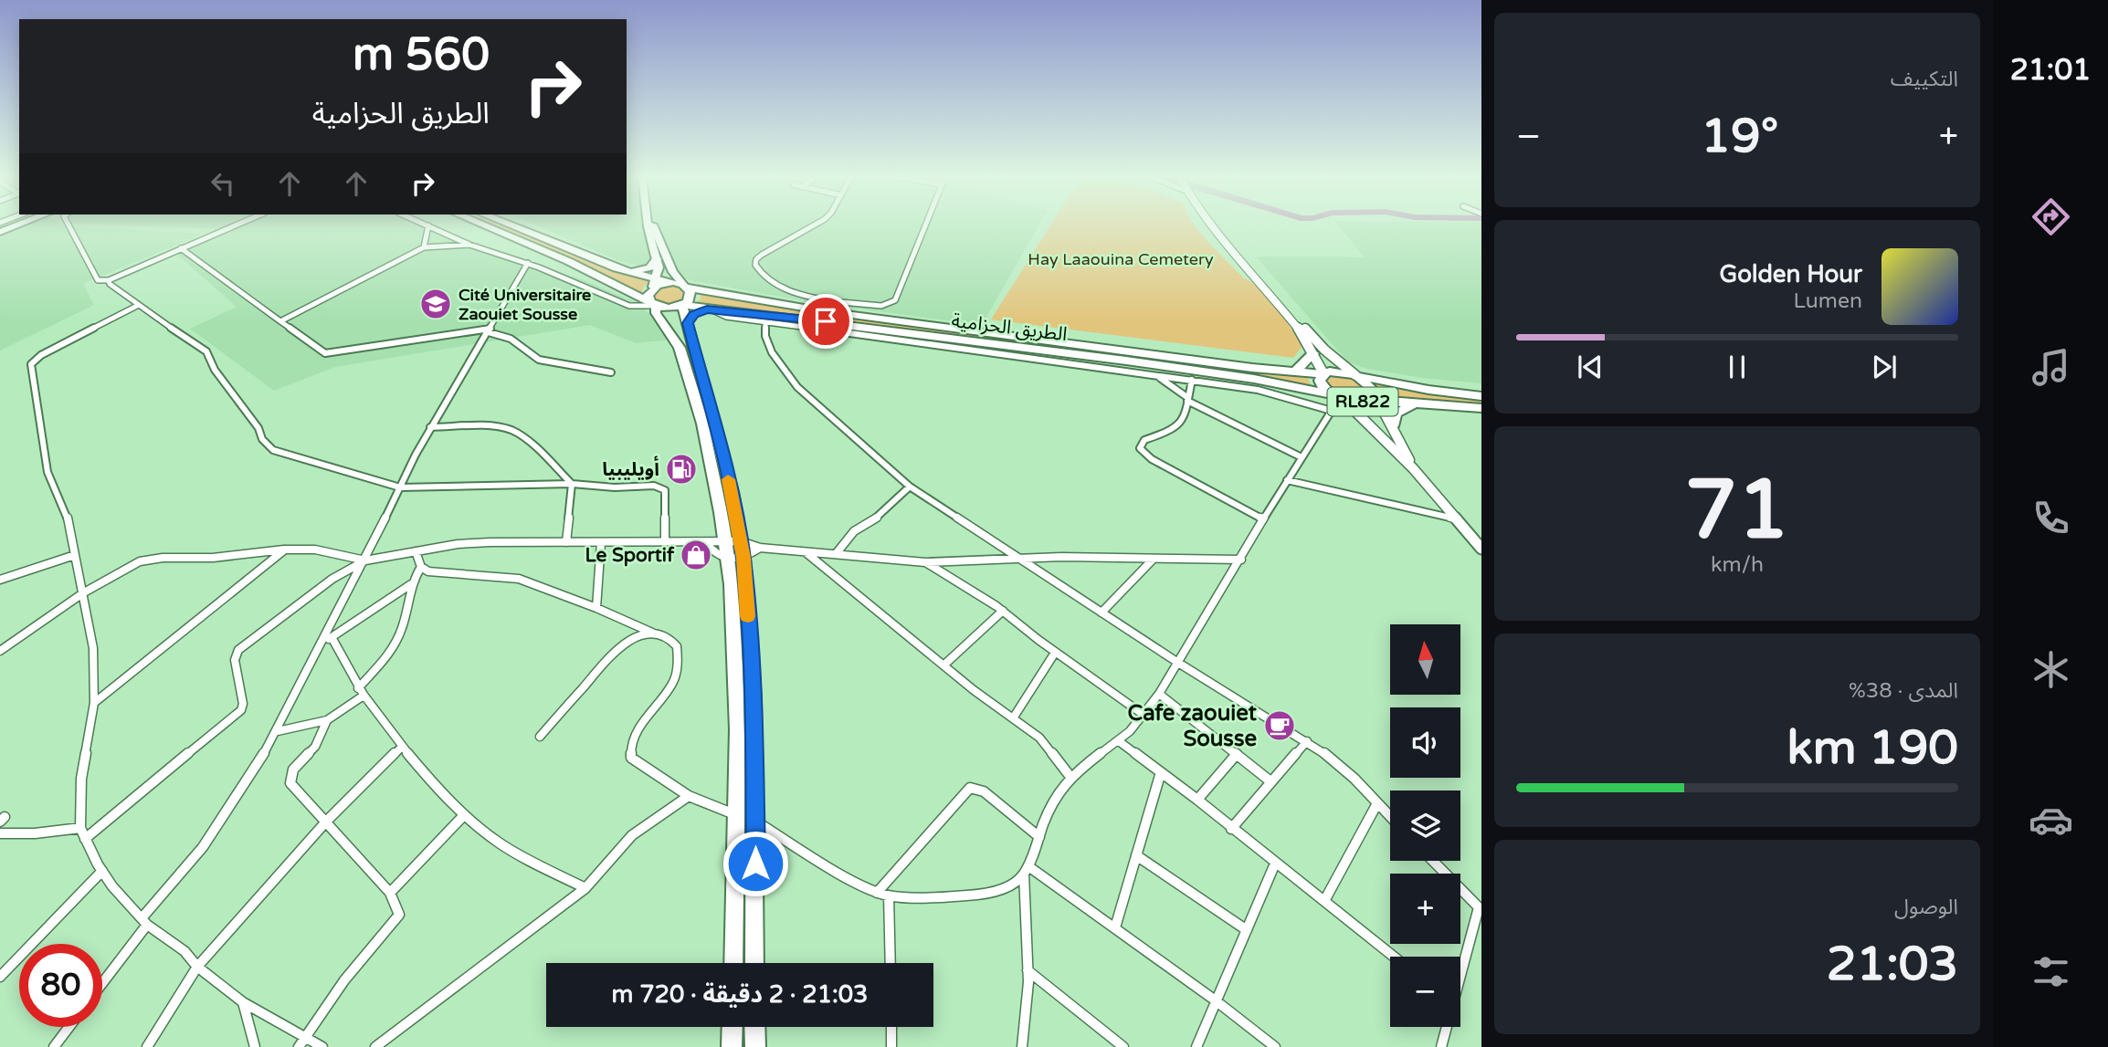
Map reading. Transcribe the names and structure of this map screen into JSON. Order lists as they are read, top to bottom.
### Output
{
  "streets": {
    "highway": ["الطريق الحزامية", "RL822"]
  },
  "crossings": [
    ["الطريق الحزامية", "RL822"]
  ],
  "parks": ["Hay Laaouina Cemetery"],
  "places": {
    "school or university": ["Cité Universitaire Zaouiet Sousse"],
    "fuel station": ["أويليبيا"],
    "shop": ["Le Sportif"],
    "cafe": ["Cafe zaouiet Sousse"]
  },
  "north": "top",
  "page": {
    "tabs": "21:01",
    "tile": [
      "التكييف",
      ["71", "km/h"],
      ["المدى · 38%", "190 km"],
      ["الوصول", "21:03"]
    ],
    "turn": ["560 m", "الطريق الحزامية"],
    "heat": ["−", "19°", "+"],
    "song": ["Golden Hour", "Lumen"],
    "map_buttons": ["+", "−"],
    "limit": "80",
    "trip": "21:03 · 2 دقيقة · 720 m"
  }
}
